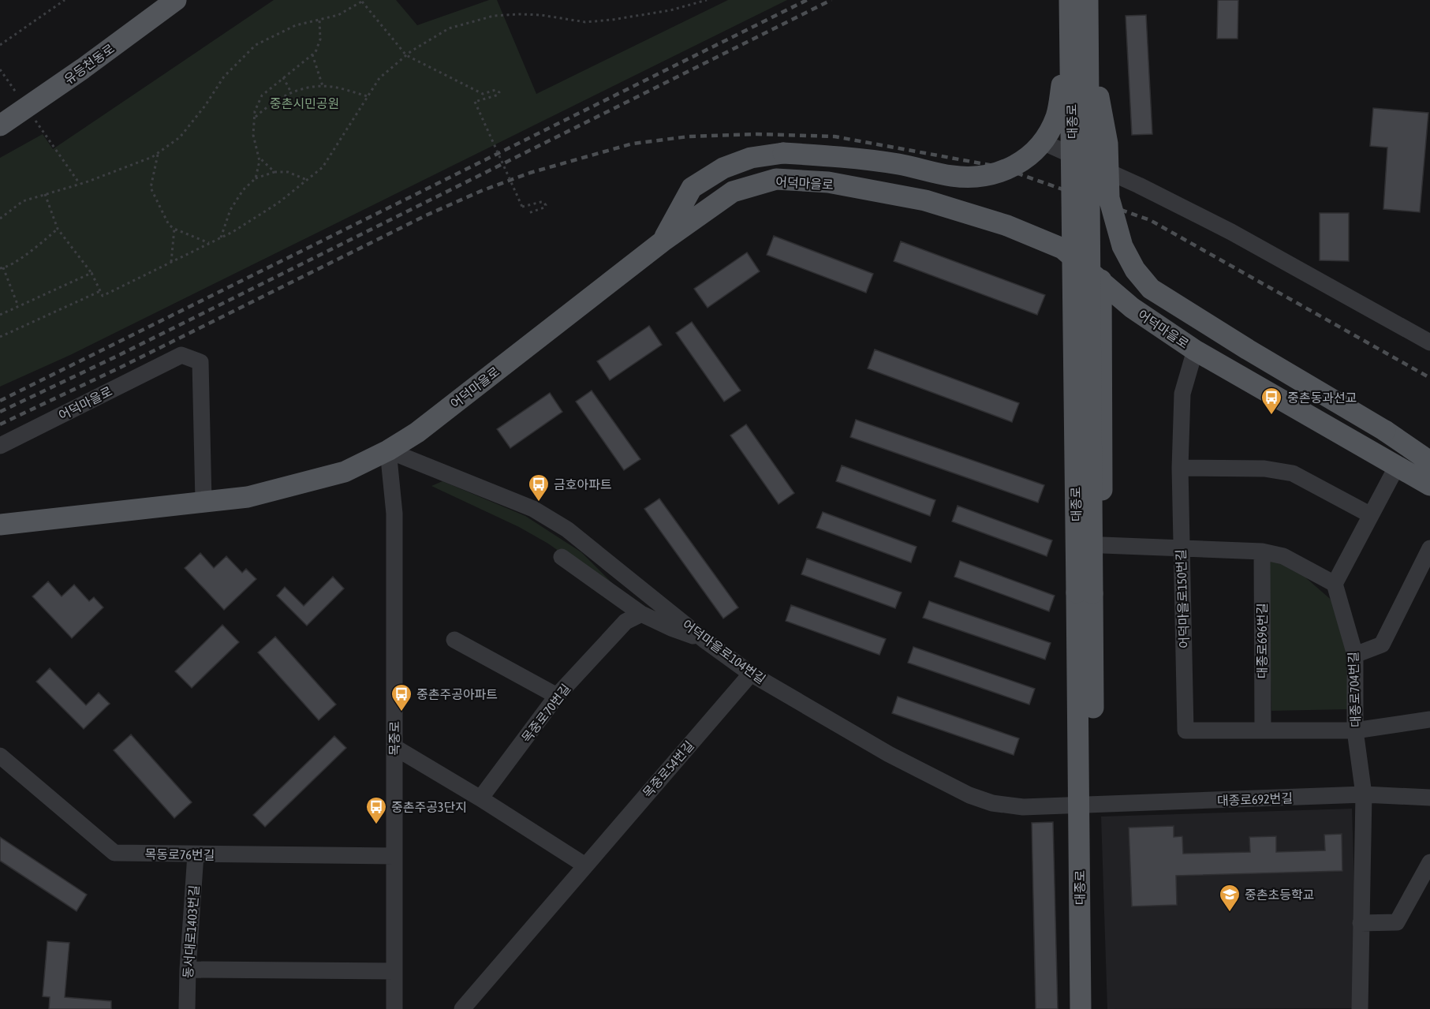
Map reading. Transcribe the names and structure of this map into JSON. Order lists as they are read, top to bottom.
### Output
{
  "streets": {
    "main road": ["유등천동로", "대종로", "어덕마을로"],
    "street": [
      "어덕마을로150번길",
      "대종로696번길",
      "어덕마을로104번길",
      "대종로704번길",
      "목중로70번길",
      "목중로",
      "목중로54번길",
      "대종로692번길",
      "목동로76번길",
      "동서대로1403번길"
    ]
  },
  "crossings": [
    ["대종로", "어덕마을로104번길"],
    ["대종로", "대종로692번길"],
    ["어덕마을로", "어덕마을로150번길"],
    ["어덕마을로", "어덕마을로104번길"],
    ["어덕마을로", "목중로"],
    ["어덕마을로150번길", "대종로696번길"],
    ["어덕마을로104번길", "목중로"],
    ["어덕마을로104번길", "목중로54번길"],
    ["어덕마을로104번길", "대종로692번길"],
    ["대종로704번길", "대종로692번길"],
    ["목중로", "목동로76번길"],
    ["목동로76번길", "동서대로1403번길"]
  ],
  "parks": ["중촌시민공원"],
  "places": {
    "bus stop": [
      "중촌동과선교",
      "금호아파트",
      "중촌주공아파트",
      "중촌주공3단지"
    ],
    "school or university": ["중촌초등학교"]
  }
}
